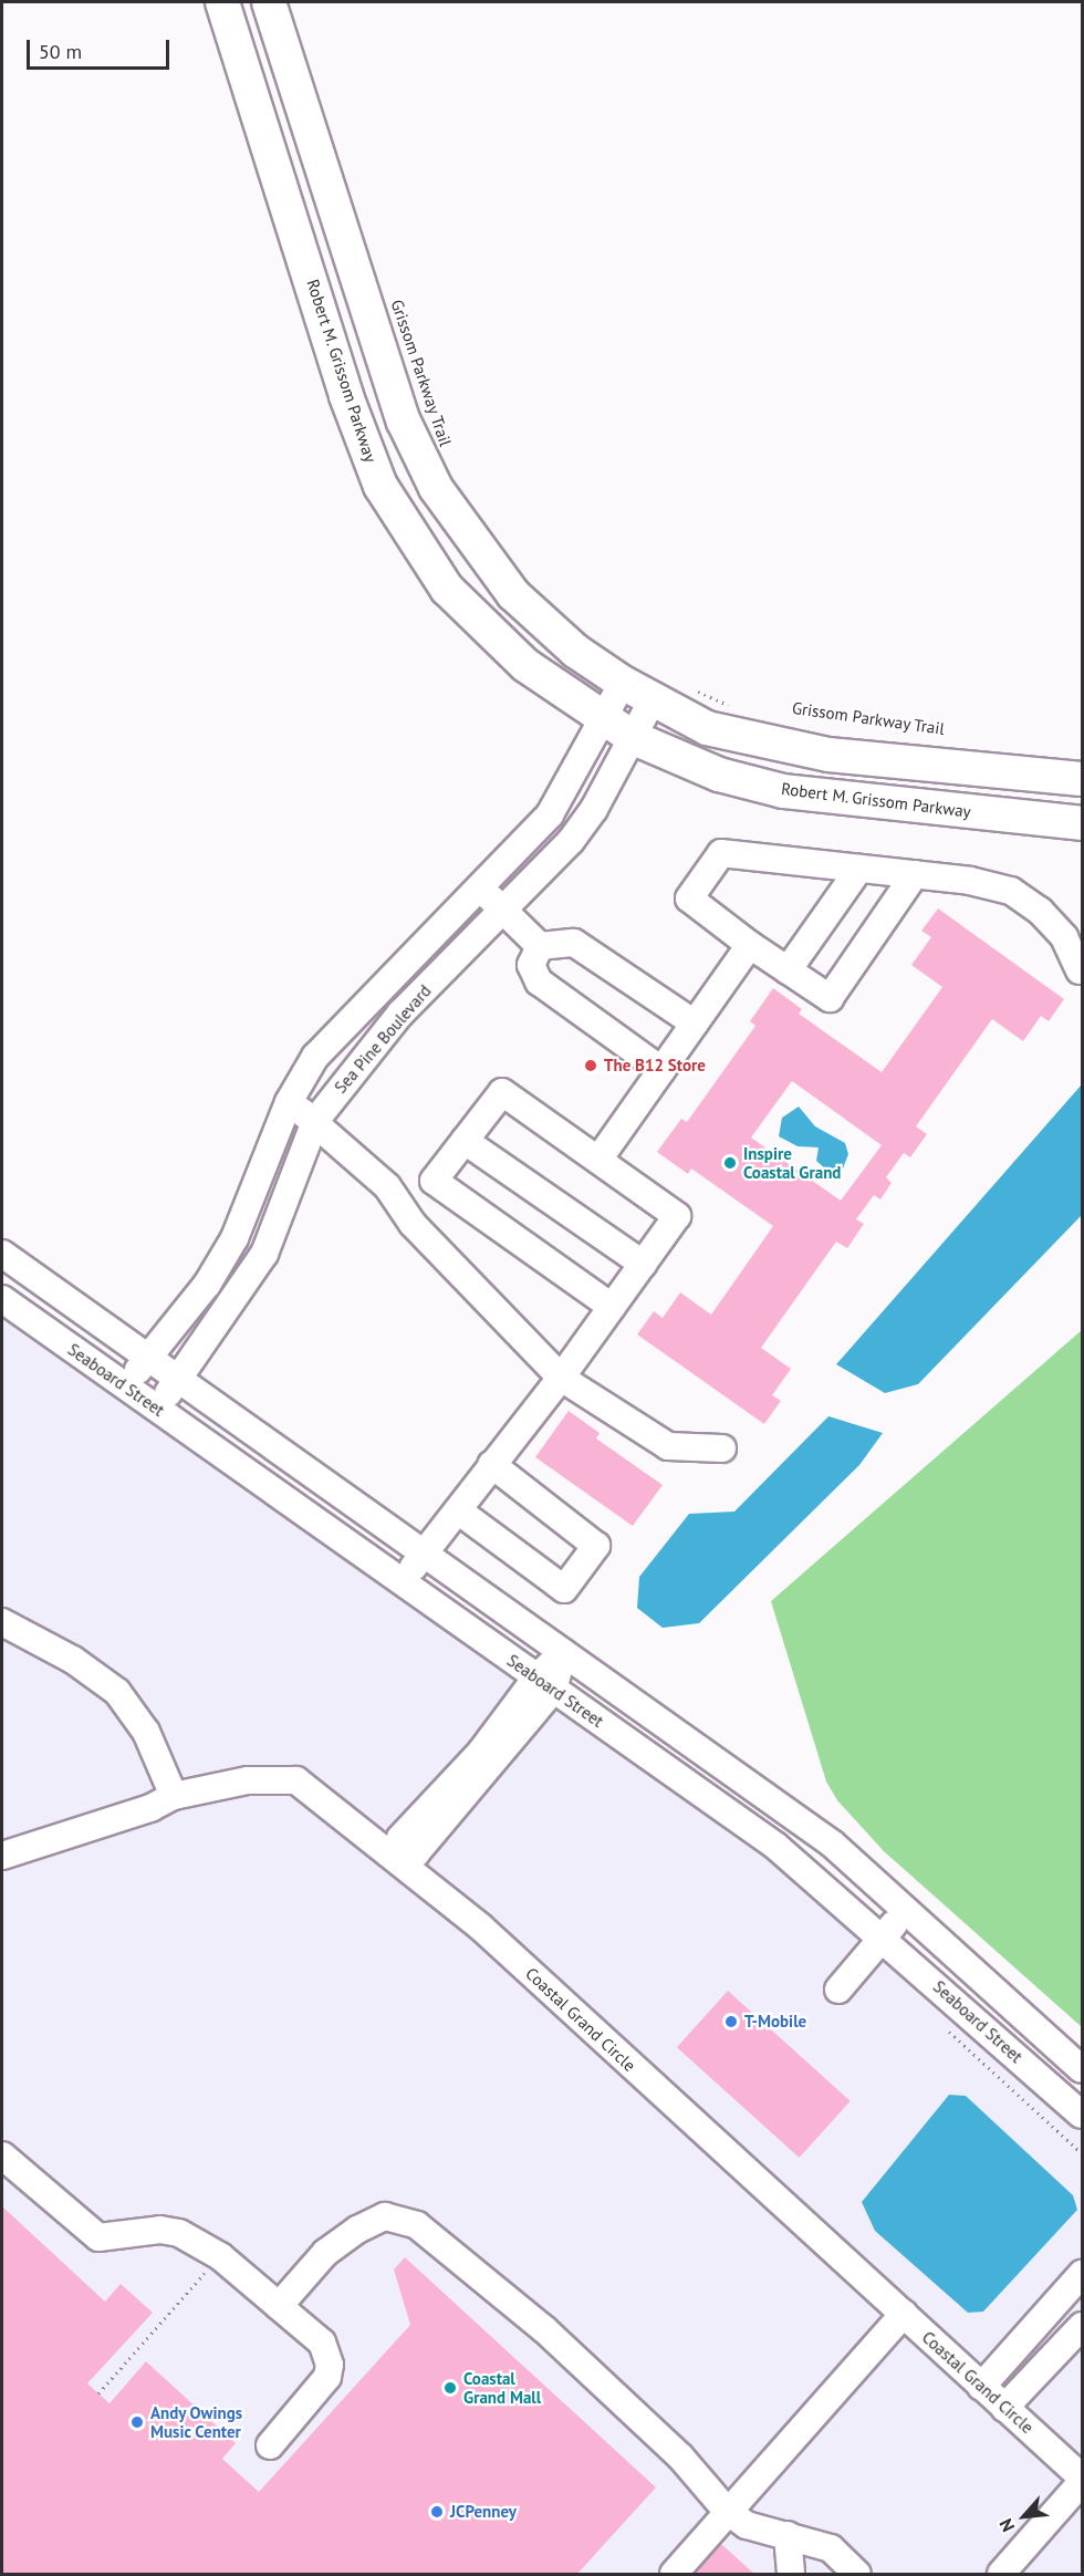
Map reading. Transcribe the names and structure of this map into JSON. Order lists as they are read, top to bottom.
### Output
{
  "streets": {
    "main road": ["Robert M. Grissom Parkway"],
    "street": ["Sea Pine Boulevard", "Seaboard Street", "Coastal Grand Circle"]
  },
  "crossings": [
    ["Robert M. Grissom Parkway", "Sea Pine Boulevard"],
    ["Sea Pine Boulevard", "Seaboard Street"]
  ],
  "places": [
    "The B12 Store",
    "Inspire Coastal Grand",
    "T-Mobile",
    "Coastal Grand Mall",
    "Andy Owings Music Center",
    "JCPenney"
  ],
  "scale_bar": "50 m",
  "north": "bottom left"
}
